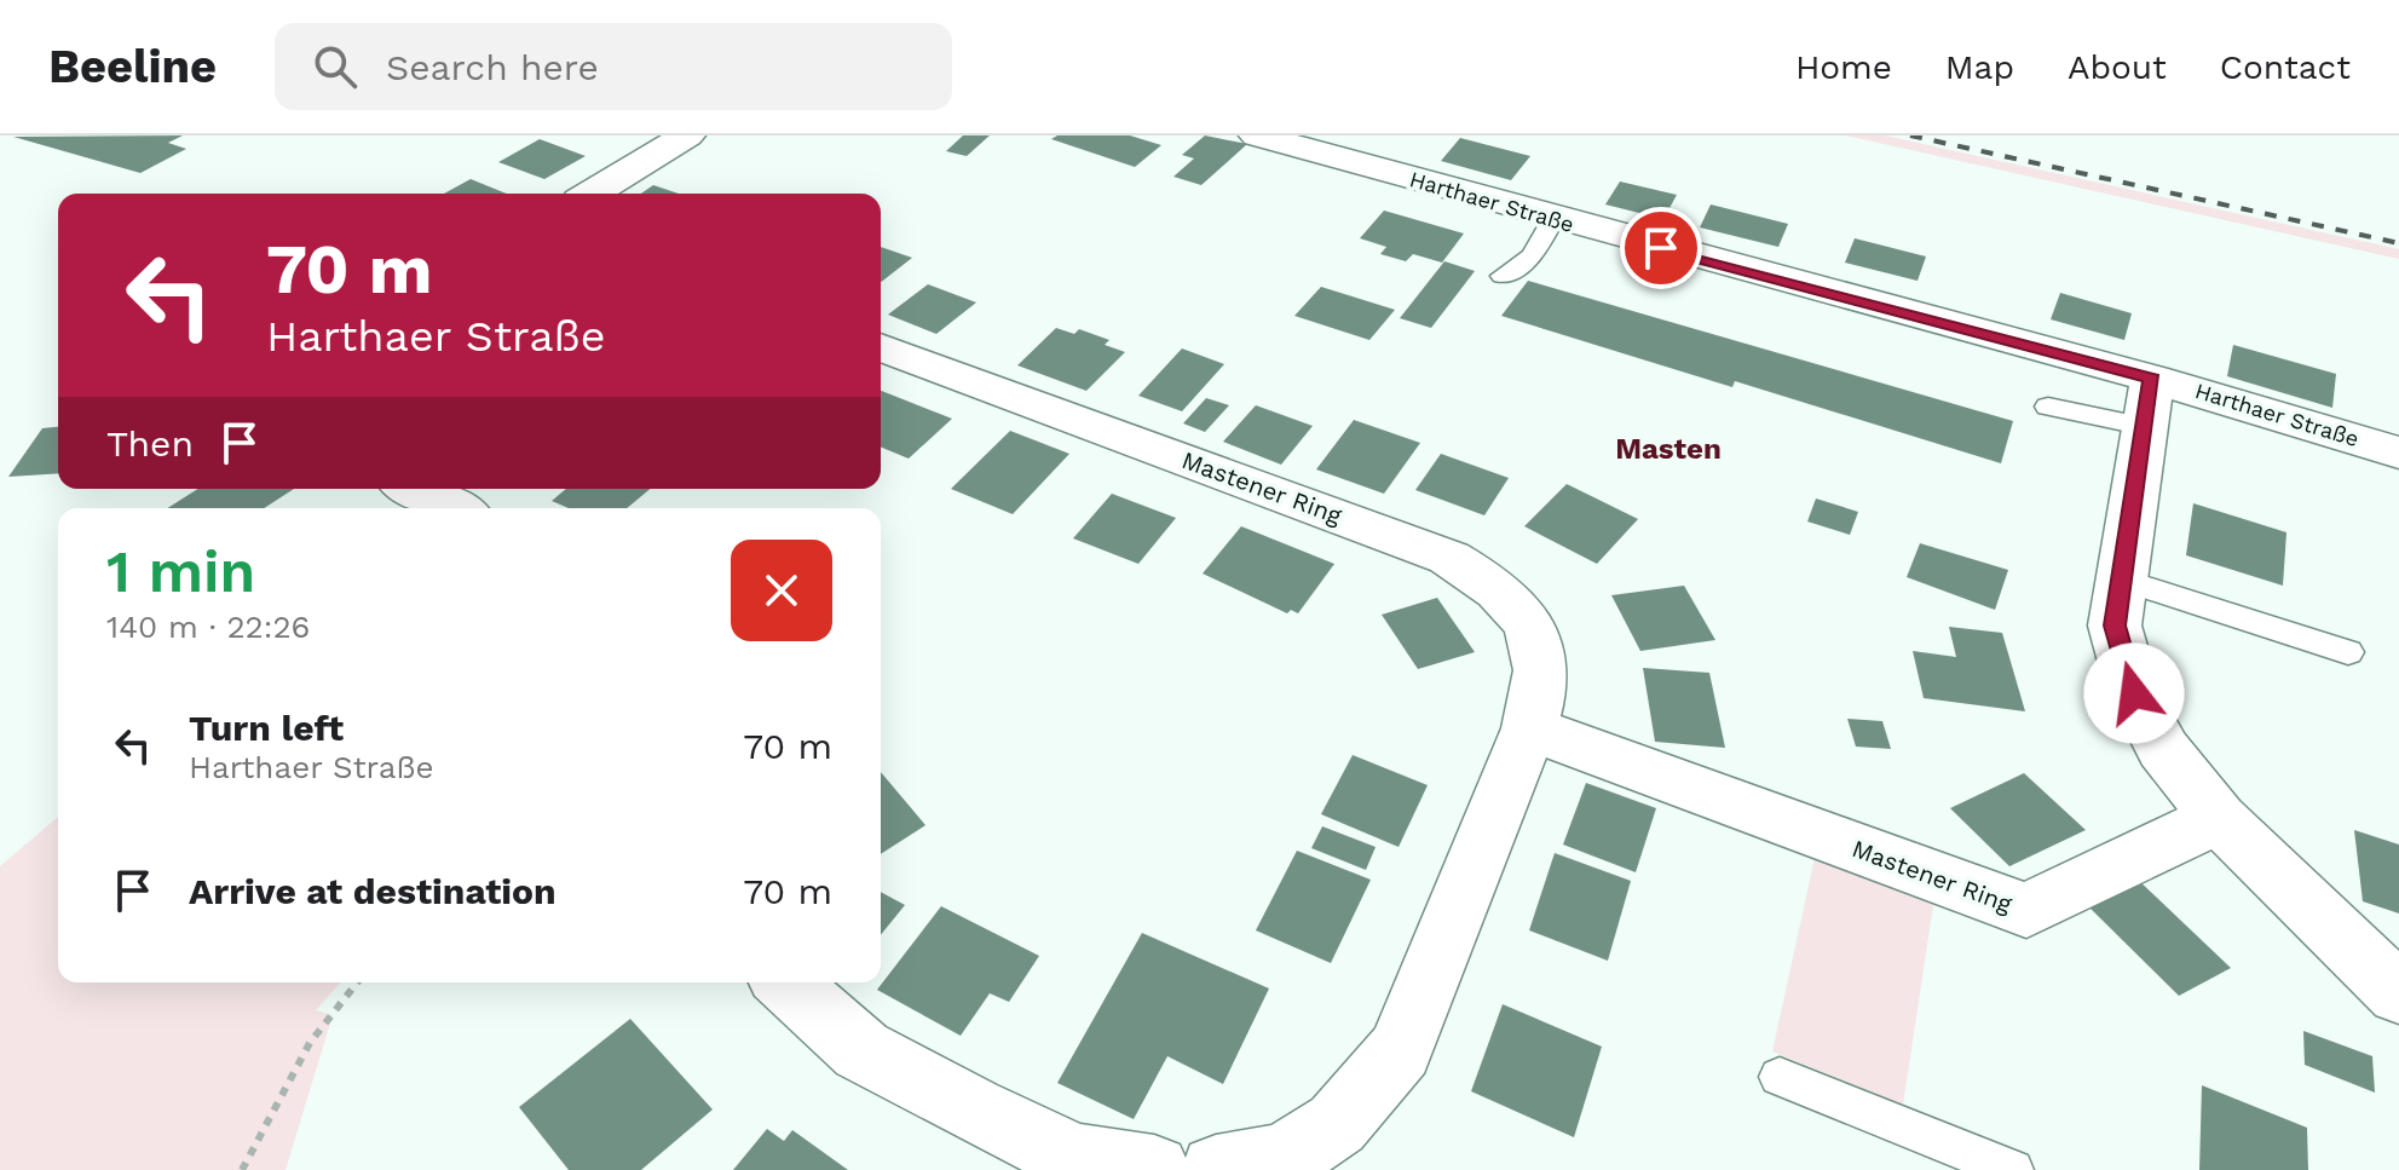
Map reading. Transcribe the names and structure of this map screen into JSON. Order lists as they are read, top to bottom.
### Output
{
  "streets": {
    "street": ["Harthaer Straße", "Mastener Ring"]
  },
  "districts": ["Masten"],
  "page": {
    "header": "Beeline",
    "search": "Search here",
    "nav": [
      "Home",
      "Map",
      "About",
      "Contact"
    ],
    "turn": ["70 m", "Harthaer Straße"],
    "then": "Then",
    "heading": ["1 min", "140 m · 22:26"],
    "list": [
      {
        "name": "Turn left",
        "note": "Harthaer Straße",
        "value": "70 m"
      },
      {
        "name": "Arrive at destination",
        "value": "70 m"
      }
    ]
  }
}
